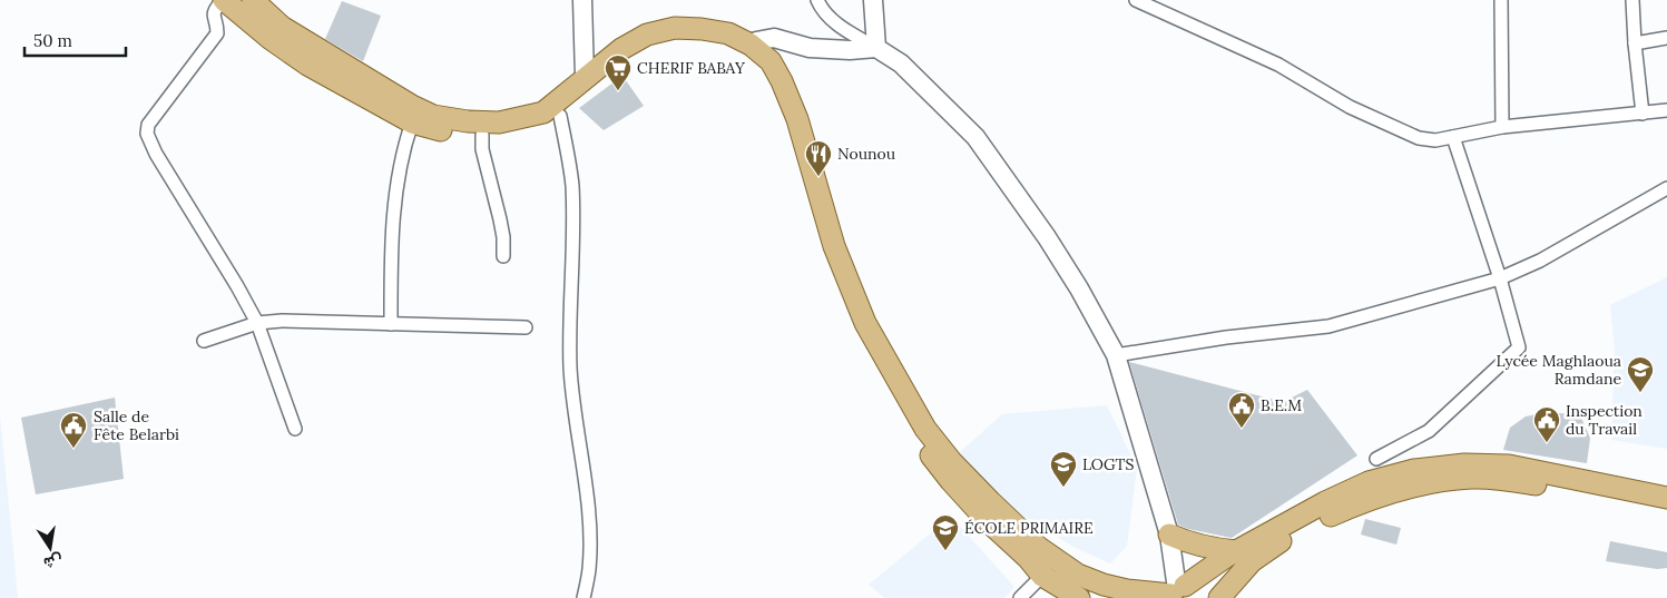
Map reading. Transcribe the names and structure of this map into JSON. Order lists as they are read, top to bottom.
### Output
{
  "places": {
    "supermarket": ["CHERIF BABAY"],
    "restaurant": ["Nounou"],
    "school or university": ["Lycée Maghlaoua Ramdane", "LOGTS", "ÉCOLE PRIMAIRE"],
    "public building": ["B.E.M", "Inspection du Travail", "Salle de Fête Belarbi"]
  },
  "scale_bar": "50 m",
  "north": "bottom"
}
